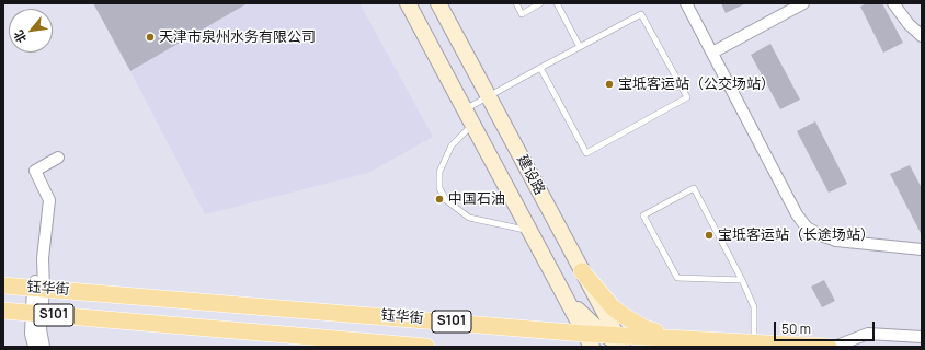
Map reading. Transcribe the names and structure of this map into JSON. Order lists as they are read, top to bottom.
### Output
{
  "streets": {
    "main road": ["建设路", "钰华街", "S101"]
  },
  "crossings": [
    ["建设路", "钰华街"]
  ],
  "places": [
    "天津市泉州水务有限公司",
    "宝坻客运站（公交场站）",
    "中国石油",
    "宝坻客运站（长途场站）"
  ],
  "scale_bar": "50 m",
  "north": "bottom left"
}
